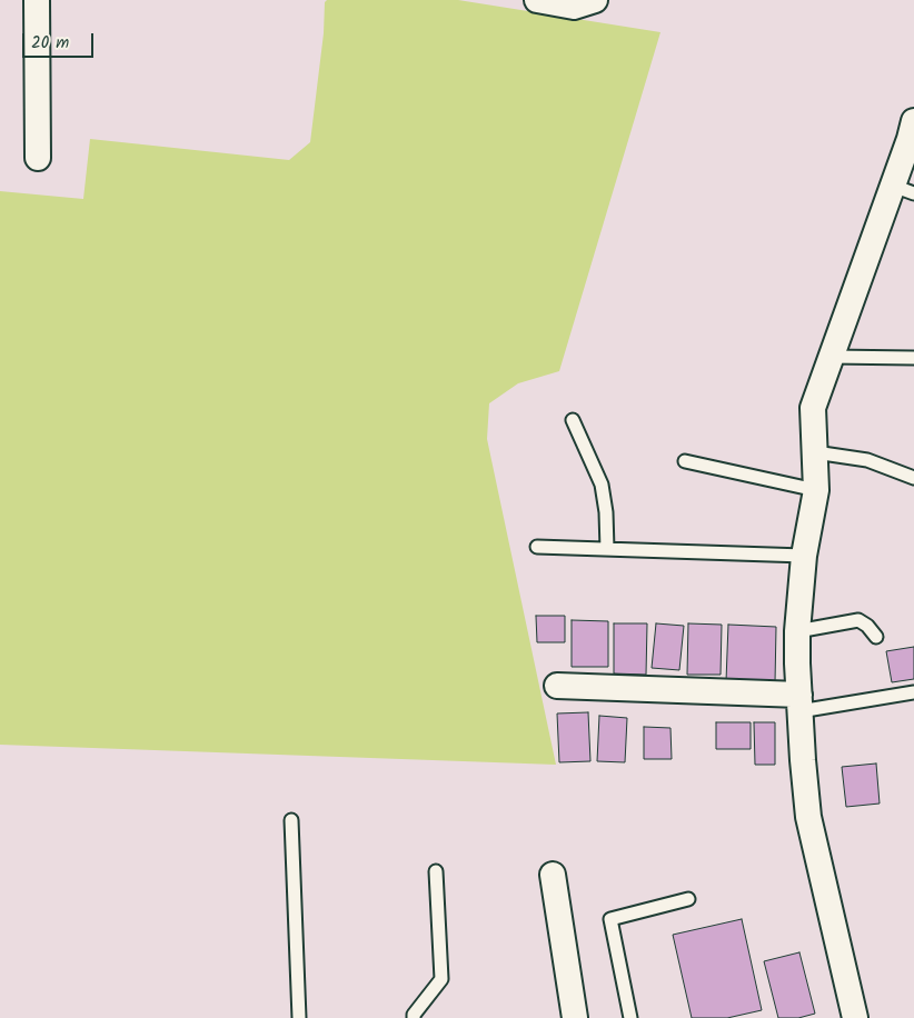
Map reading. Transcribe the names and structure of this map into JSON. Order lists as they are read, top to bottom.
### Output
{
  "scale_bar": "20 m"
}
